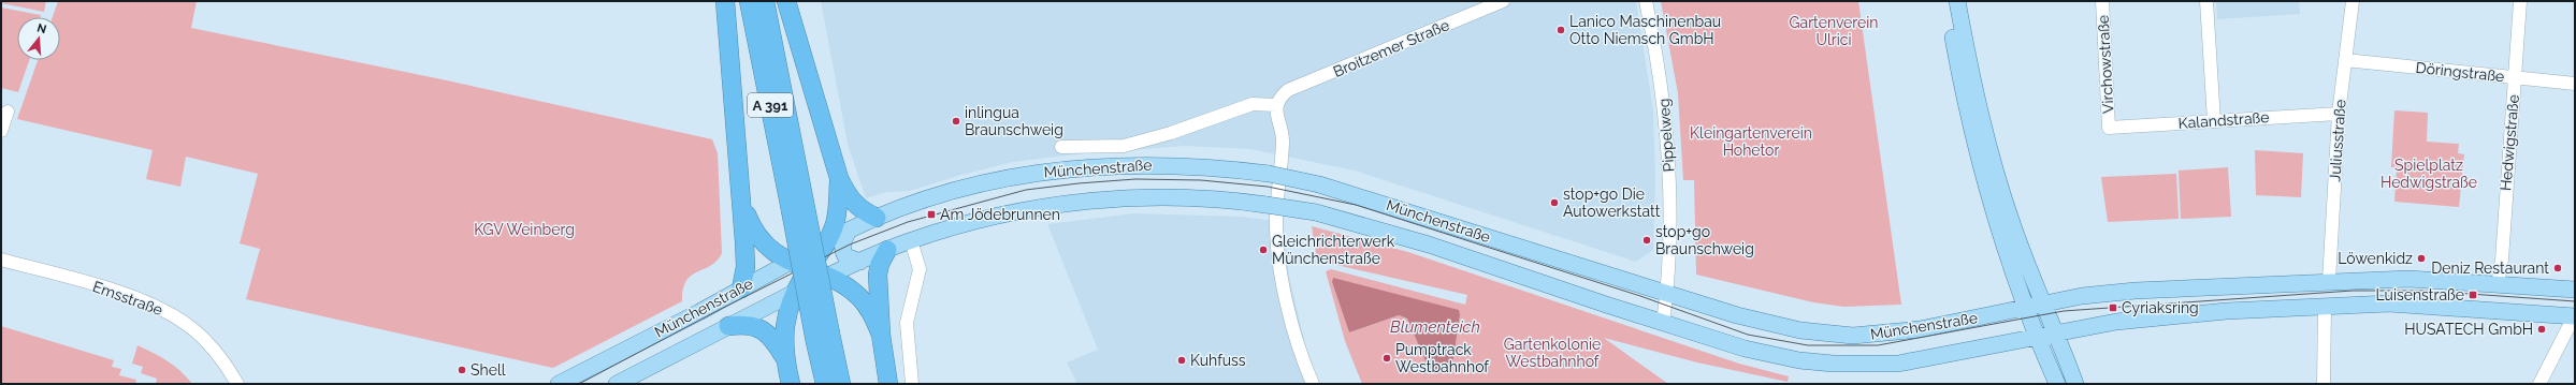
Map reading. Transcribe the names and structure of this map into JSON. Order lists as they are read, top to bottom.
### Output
{
  "streets": {
    "highway": ["A 391"],
    "main road": ["Münchenstraße"],
    "street": [
      "Broitzemer Straße",
      "Virchowstraße",
      "Döringstraße",
      "Kalandstraße",
      "Pippelweg",
      "Juliusstraße",
      "Hedwigstraße",
      "Emsstraße"
    ]
  },
  "crossings": [
    ["Virchowstraße", "Kalandstraße"],
    ["Döringstraße", "Juliusstraße"],
    ["Döringstraße", "Hedwigstraße"],
    ["Kalandstraße", "Juliusstraße"],
    ["Pippelweg", "Münchenstraße"]
  ],
  "water": ["Blumenteich"],
  "parks": [
    "Gartenverein Ulrici",
    "Kleingartenverein Hohetor",
    "Spielplatz Hedwigstraße",
    "KGV Weinberg",
    "Gartenkolonie Westbahnhof"
  ],
  "places": {
    "other": [
      "Lanico Maschinenbau Otto Niemsch GmbH",
      "inlingua Braunschweig",
      "stop+go Die Autowerkstatt",
      "stop+go Braunschweig",
      "Gleichrichterwerk Münchenstraße",
      "Löwenkidz",
      "Deniz Restaurant",
      "HUSATECH GmbH",
      "Pumptrack Westbahnhof",
      "Kuhfuss",
      "Shell"
    ],
    "transit": ["Am Jödebrunnen", "Luisenstraße", "Cyriaksring"]
  },
  "north": "top"
}
